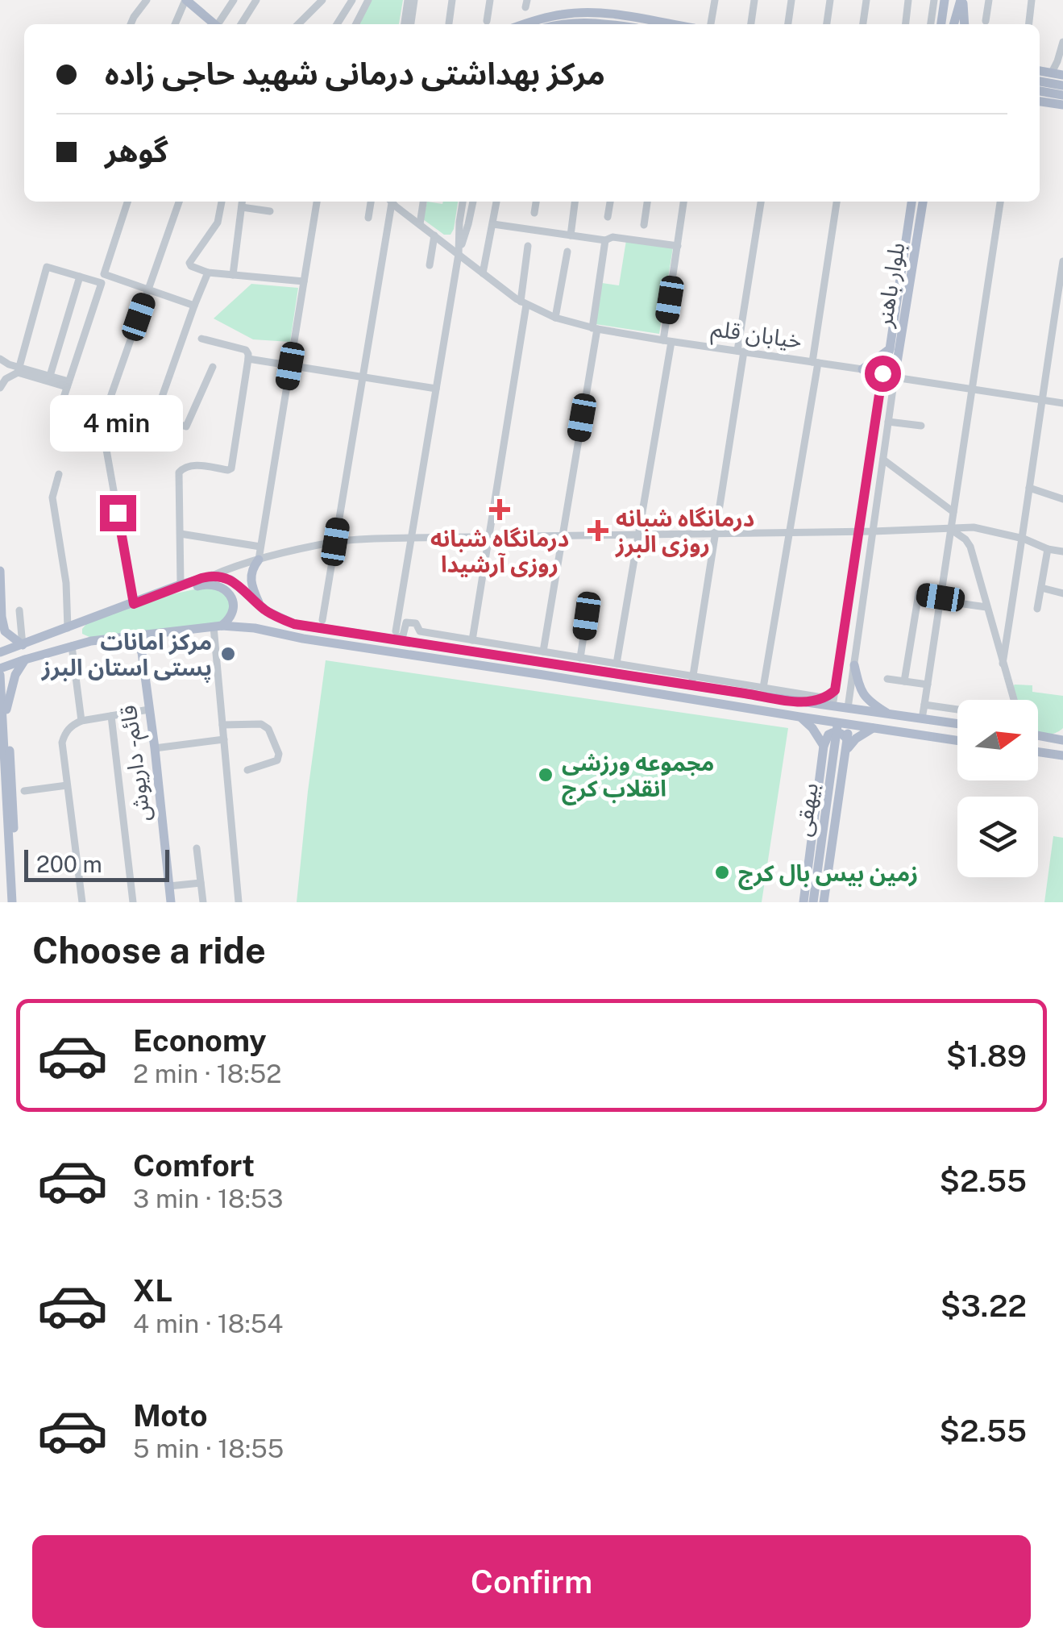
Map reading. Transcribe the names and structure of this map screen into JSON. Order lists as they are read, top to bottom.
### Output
{
  "streets": {
    "main road": ["بلوار باهنر", "قائم - داریوش", "بیهقی"],
    "street": ["خیابان قلم"]
  },
  "crossings": [
    ["بلوار باهنر", "خیابان قلم"]
  ],
  "places": {
    "health": ["درمانگاه شبانه روزی آرشیدا", "درمانگاه شبانه روزی البرز"],
    "other": ["مرکز امانات پستی استان البرز", "مجموعه ورزشی انقلاب کرج", "زمین بیس بال کرج"]
  },
  "scale_bar": "200 m",
  "north": "right",
  "page": {
    "banner": ["مرکز بهداشتی درمانی شهید حاجی زاده", "گوهر"],
    "bubble": "4 min",
    "scale": "200 m",
    "heading": "Choose a ride",
    "list": [
      {
        "name": "Economy",
        "note": "2 min · 18:52",
        "value": "$1.89"
      },
      {
        "name": "Comfort",
        "note": "3 min · 18:53",
        "value": "$2.55"
      },
      {
        "name": "XL",
        "note": "4 min · 18:54",
        "value": "$3.22"
      },
      {
        "name": "Moto",
        "note": "5 min · 18:55",
        "value": "$2.55"
      }
    ],
    "buttons": "Confirm"
  }
}
